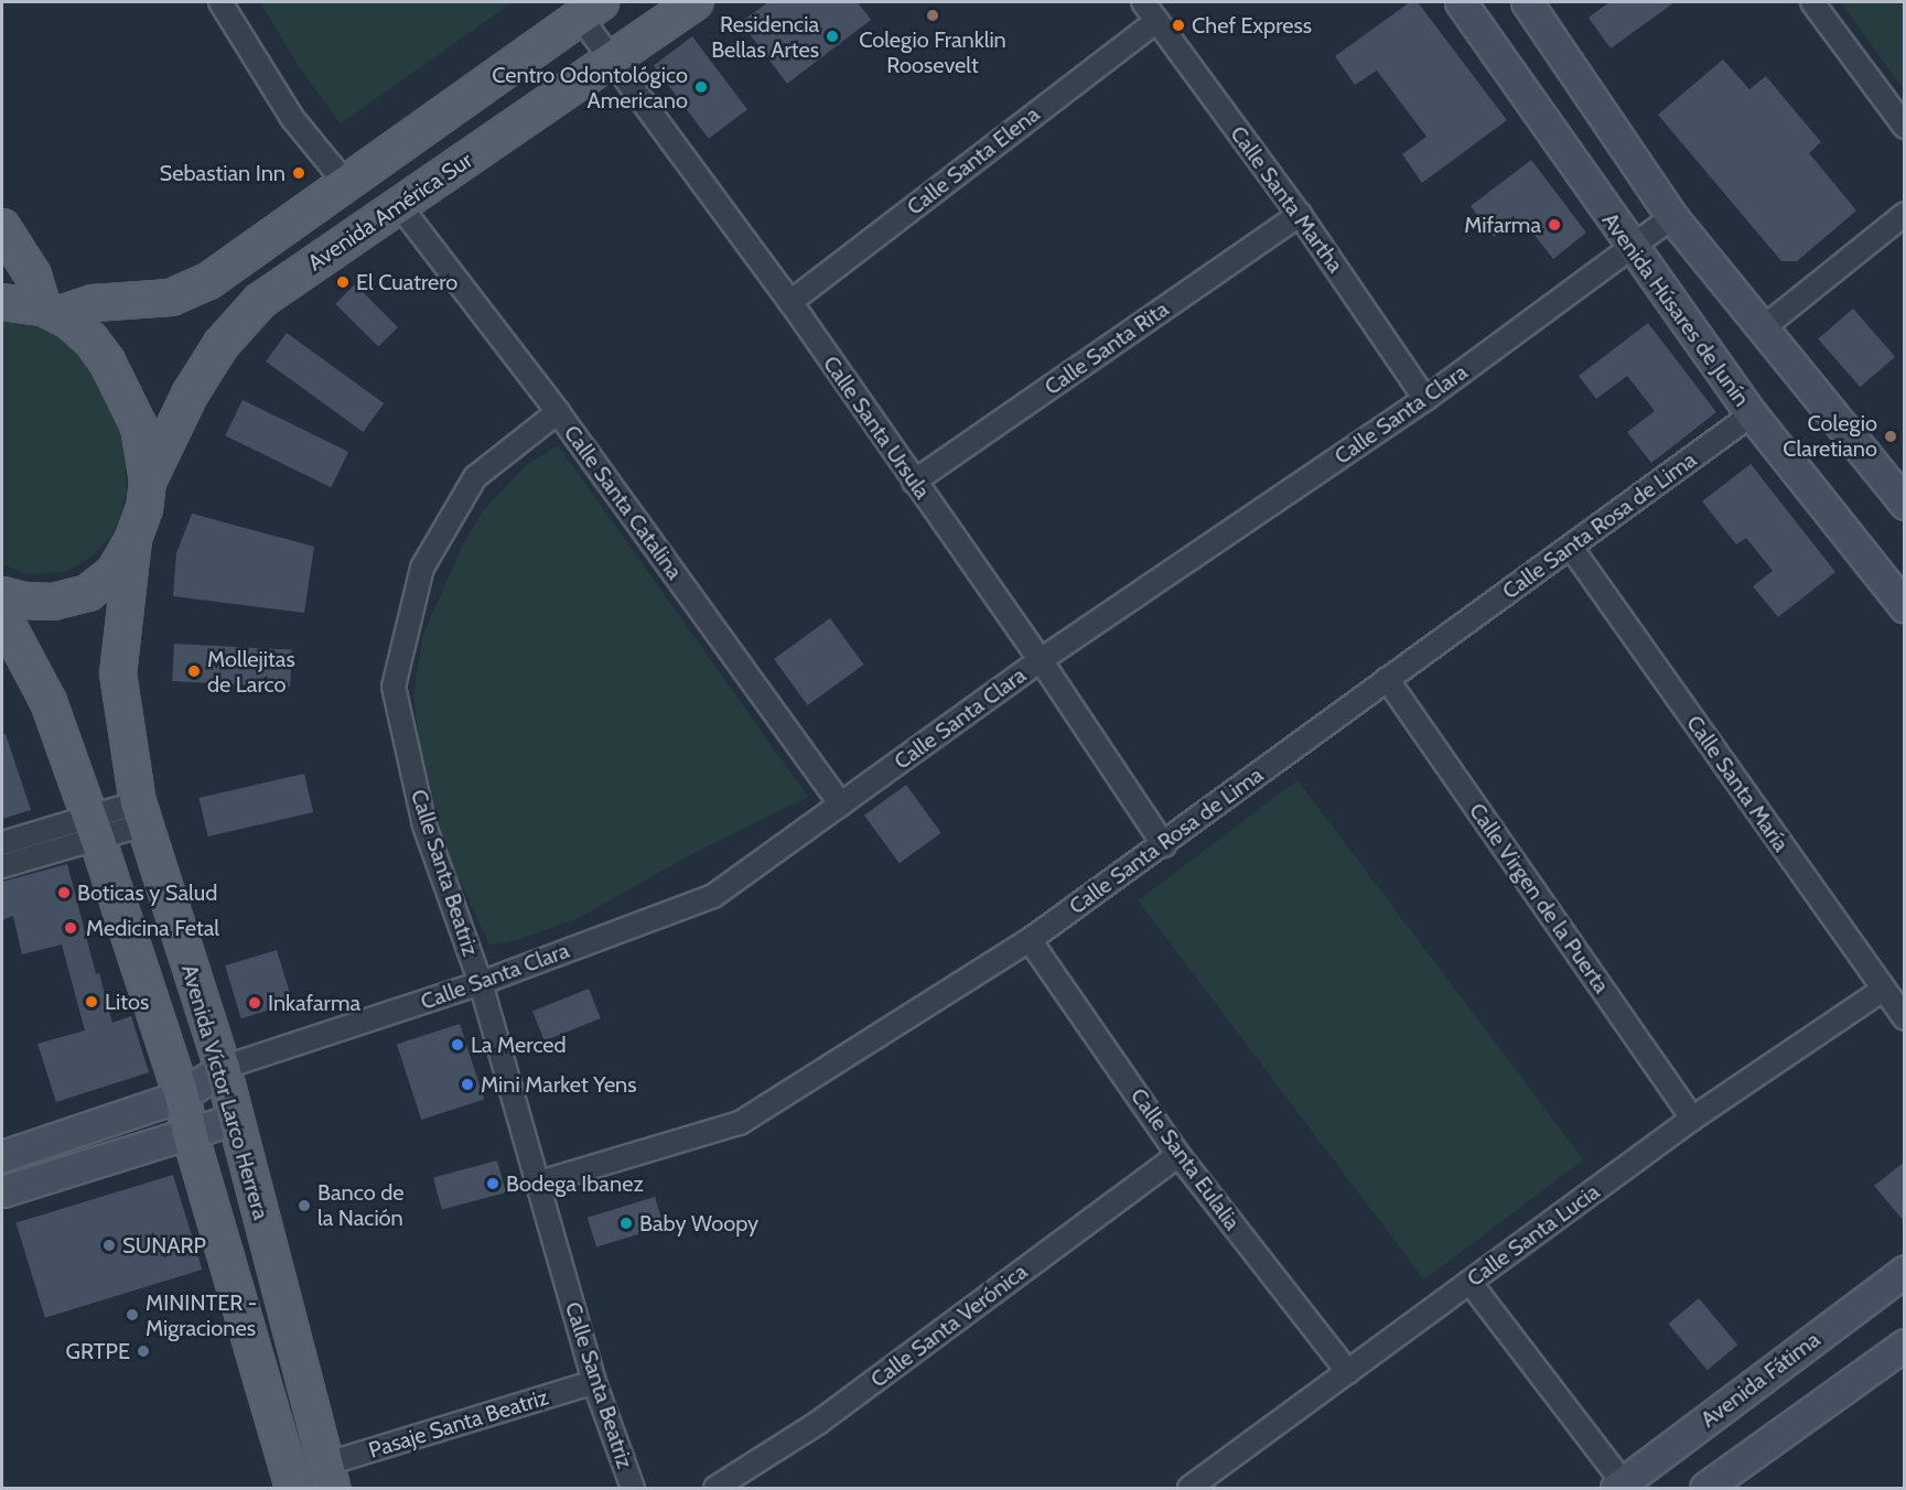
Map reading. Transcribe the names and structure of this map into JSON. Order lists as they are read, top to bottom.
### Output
{
  "streets": {
    "main road": ["Avenida América Sur", "Avenida Víctor Larco Herrera"],
    "street": [
      "Calle Santa Elena",
      "Calle Santa Martha",
      "Avenida Húsares de Junín",
      "Calle Santa Rita",
      "Calle Santa Clara",
      "Calle Santa Ursula",
      "Calle Santa Catalina",
      "Calle Santa Rosa de Lima",
      "Calle Santa María",
      "Calle Santa Beatriz",
      "Calle Virgen de la Puerta",
      "Calle Santa Eulalia",
      "Calle Santa Lucia",
      "Calle Santa Verónica",
      "Avenida Fátima",
      "Pasaje Santa Beatriz"
    ]
  },
  "crossings": [
    ["Calle Santa Elena", "Calle Santa Martha"],
    ["Calle Santa Elena", "Calle Santa Ursula"],
    ["Calle Santa Martha", "Calle Santa Rita"],
    ["Calle Santa Martha", "Calle Santa Clara"],
    ["Avenida América Sur", "Calle Santa Ursula"],
    ["Avenida América Sur", "Calle Santa Catalina"],
    ["Avenida Húsares de Junín", "Calle Santa Clara"],
    ["Avenida Húsares de Junín", "Calle Santa Rosa de Lima"],
    ["Calle Santa Rita", "Calle Santa Ursula"],
    ["Calle Santa Clara", "Calle Santa Ursula"],
    ["Calle Santa Clara", "Calle Santa Catalina"],
    ["Calle Santa Clara", "Calle Santa Beatriz"],
    ["Calle Santa Clara", "Avenida Víctor Larco Herrera"],
    ["Calle Santa Ursula", "Calle Santa Rosa de Lima"],
    ["Calle Santa Catalina", "Calle Santa Beatriz"],
    ["Calle Santa Rosa de Lima", "Calle Santa María"],
    ["Calle Santa Rosa de Lima", "Calle Santa Beatriz"],
    ["Calle Santa Rosa de Lima", "Calle Virgen de la Puerta"],
    ["Calle Santa Rosa de Lima", "Calle Santa Eulalia"],
    ["Calle Santa María", "Calle Santa Lucia"],
    ["Calle Santa Beatriz", "Pasaje Santa Beatriz"],
    ["Calle Virgen de la Puerta", "Calle Santa Lucia"],
    ["Avenida Víctor Larco Herrera", "Pasaje Santa Beatriz"],
    ["Calle Santa Eulalia", "Calle Santa Lucia"],
    ["Calle Santa Eulalia", "Calle Santa Verónica"]
  ],
  "places": [
    "Colegio Franklin Roosevelt",
    "Chef Express",
    "Residencia Bellas Artes",
    "Centro Odontológico Americano",
    "Sebastian Inn",
    "Mifarma",
    "El Cuatrero",
    "Colegio Claretiano",
    "Mollejitas de Larco",
    "Boticas y Salud",
    "Medicina Fetal",
    "Litos",
    "Inkafarma",
    "La Merced",
    "Mini Market Yens",
    "Bodega Ibanez",
    "Banco de la Nación",
    "Baby Woopy",
    "SUNARP",
    "MININTER - Migraciones",
    "GRTPE"
  ]
}
